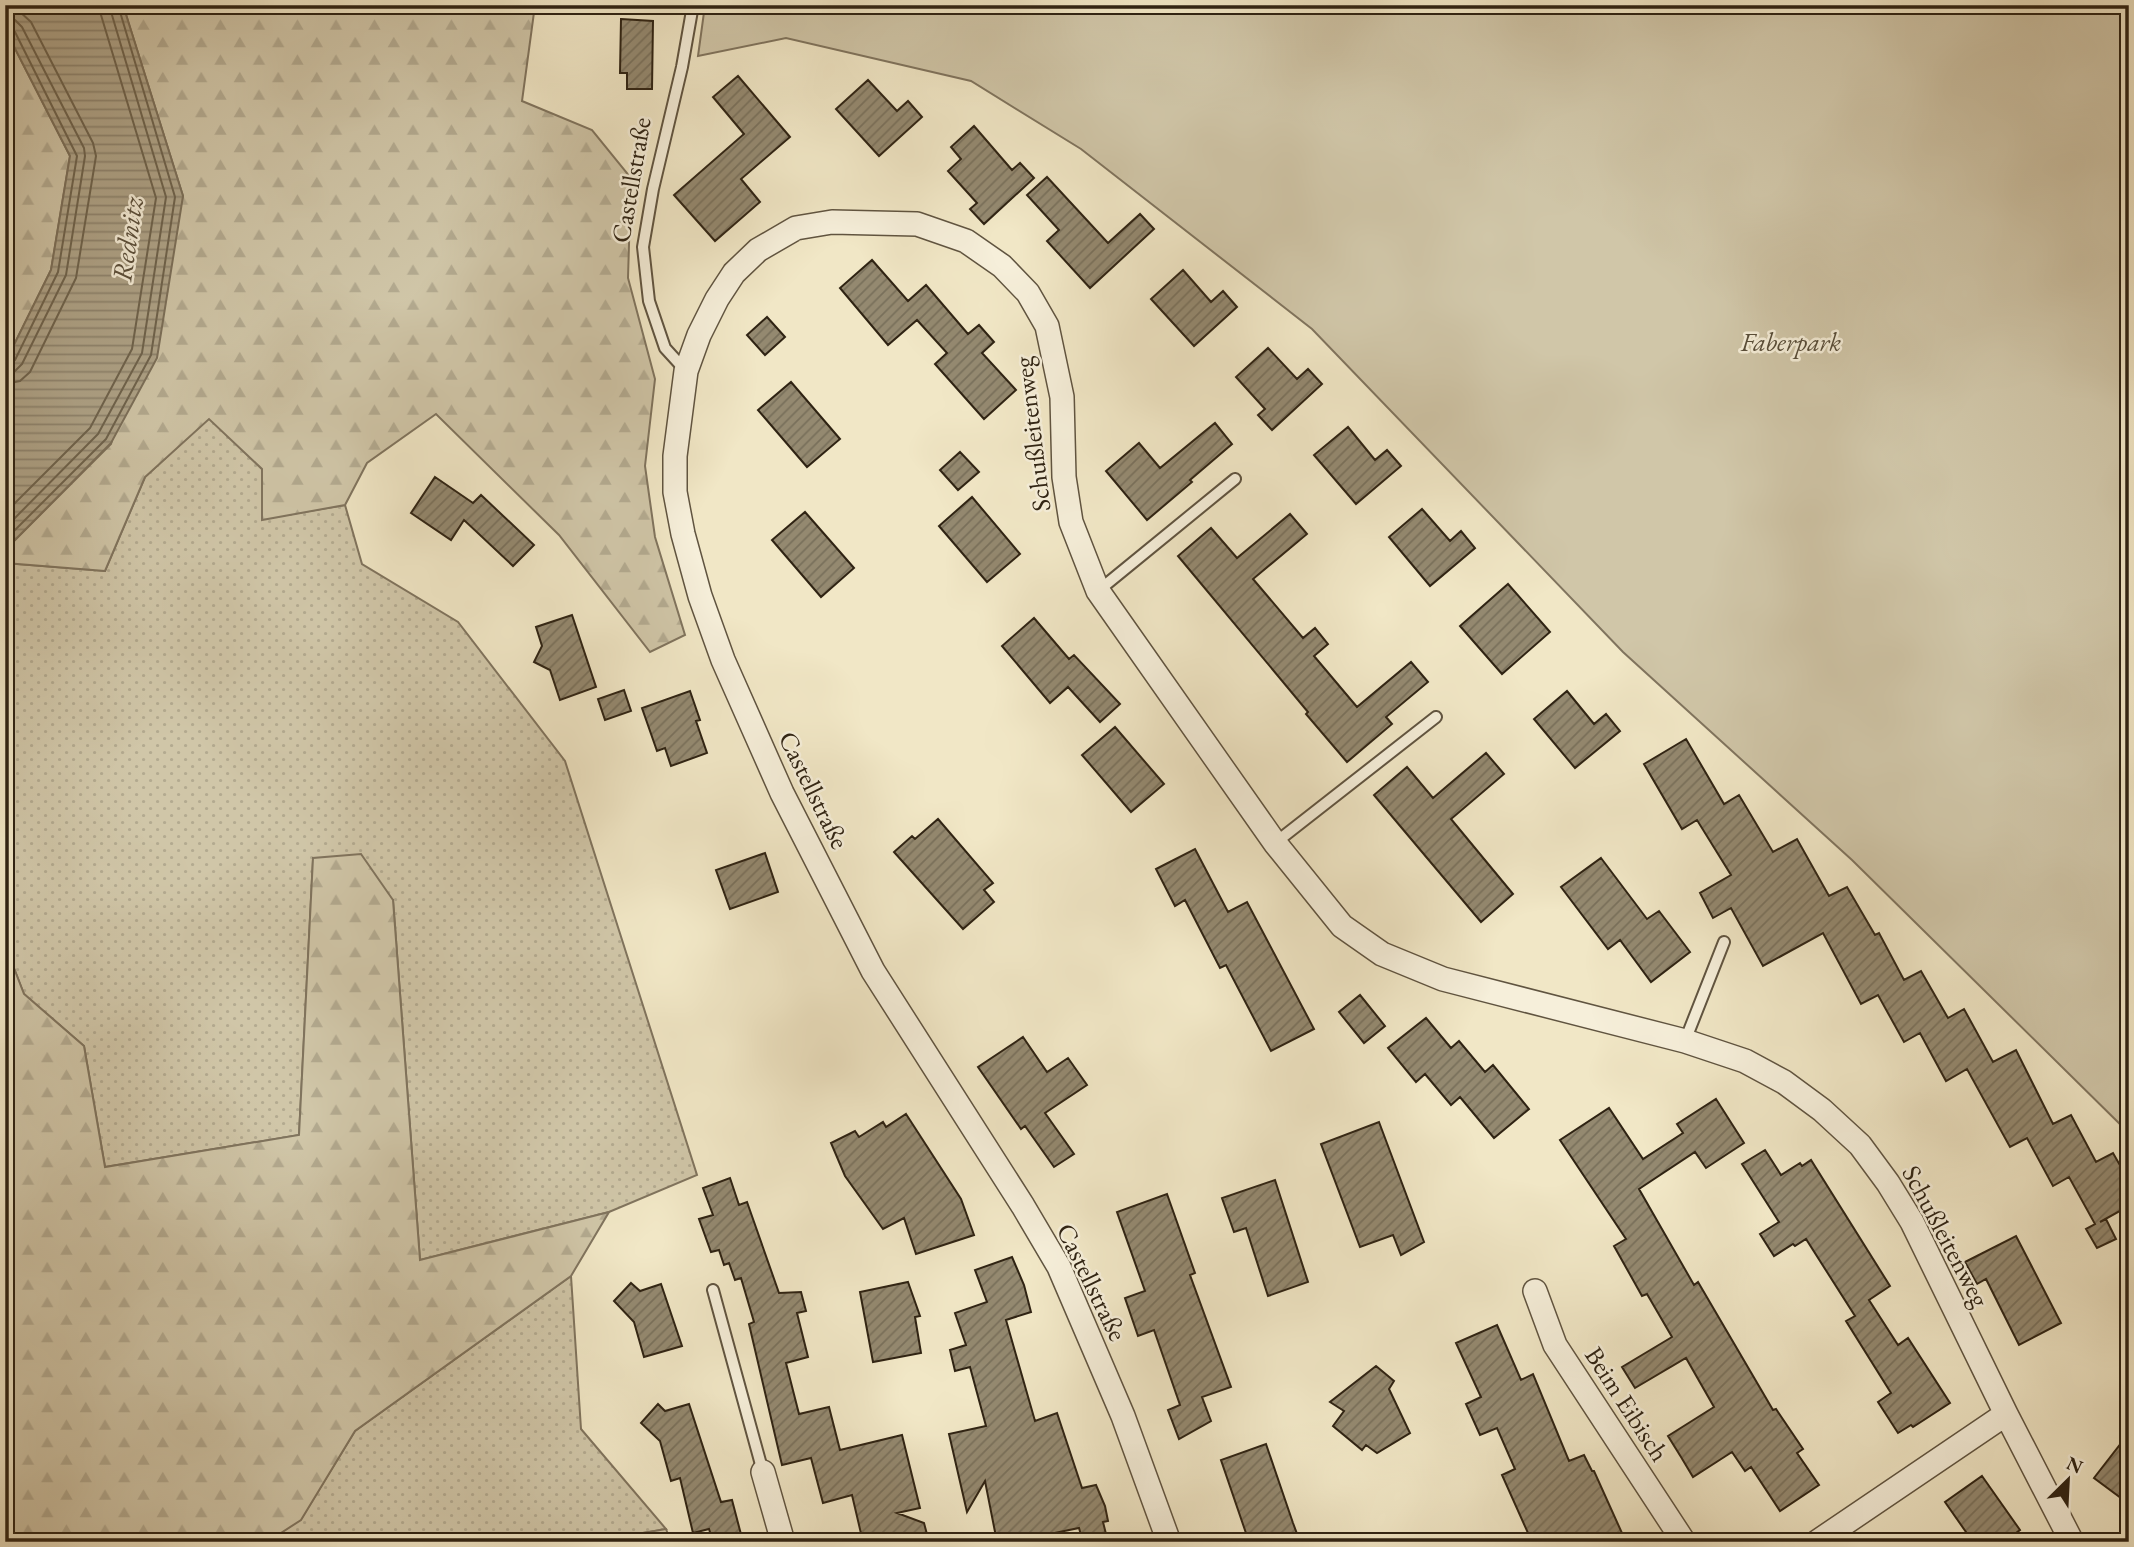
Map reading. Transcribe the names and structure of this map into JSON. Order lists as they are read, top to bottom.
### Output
{
  "streets": {
    "street": ["Castellstraße", "Schußleitenweg", "Beim Eibisch"]
  },
  "crossings": [
    ["Castellstraße", "Schußleitenweg"]
  ],
  "water": ["Rednitz"],
  "parks": ["Faberpark"],
  "north": "top right"
}
